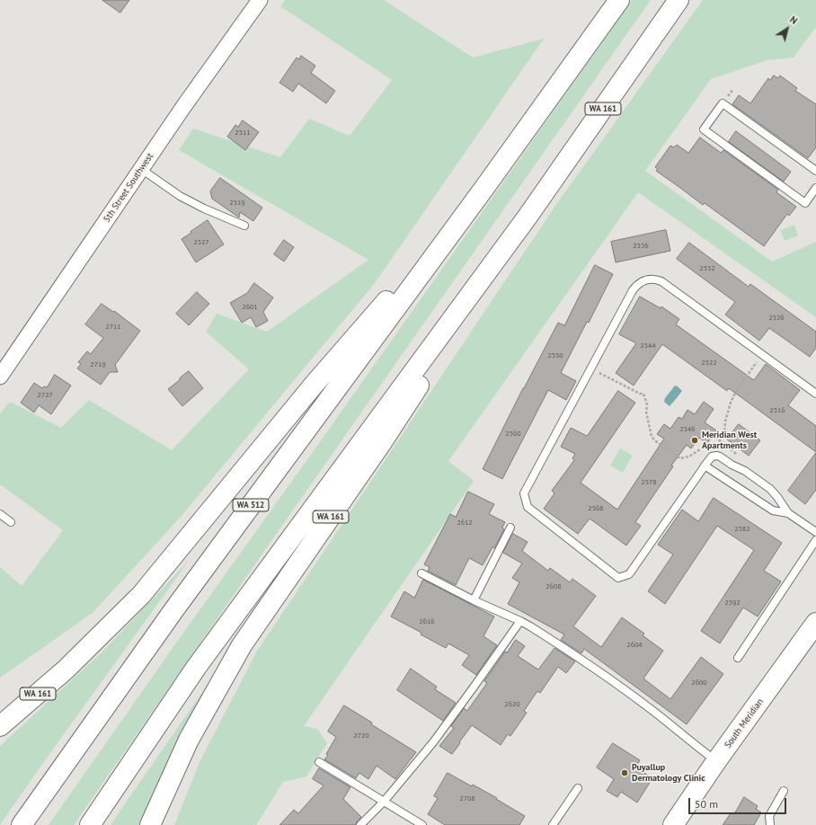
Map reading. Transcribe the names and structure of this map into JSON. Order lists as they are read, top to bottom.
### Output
{
  "streets": {
    "main road": ["WA 161", "WA 512", "South Meridian"],
    "street": ["5th Street Southwest"]
  },
  "crossings": [
    ["WA 161", "WA 512"]
  ],
  "places": ["Meridian West Apartments", "Puyallup Dermatology Clinic"],
  "house_numbers": [
    "2511",
    "2519",
    "2527",
    "2536",
    "2532",
    "2601",
    "2526",
    "2711",
    "2544",
    "2550",
    "2522",
    "2719",
    "2727",
    "2516",
    "2546",
    "2560",
    "2578",
    "2568",
    "2612",
    "2582",
    "2608",
    "2592",
    "2616",
    "2604",
    "2600",
    "2620",
    "2720",
    "2708"
  ],
  "scale_bar": "50 m",
  "north": "top right"
}
